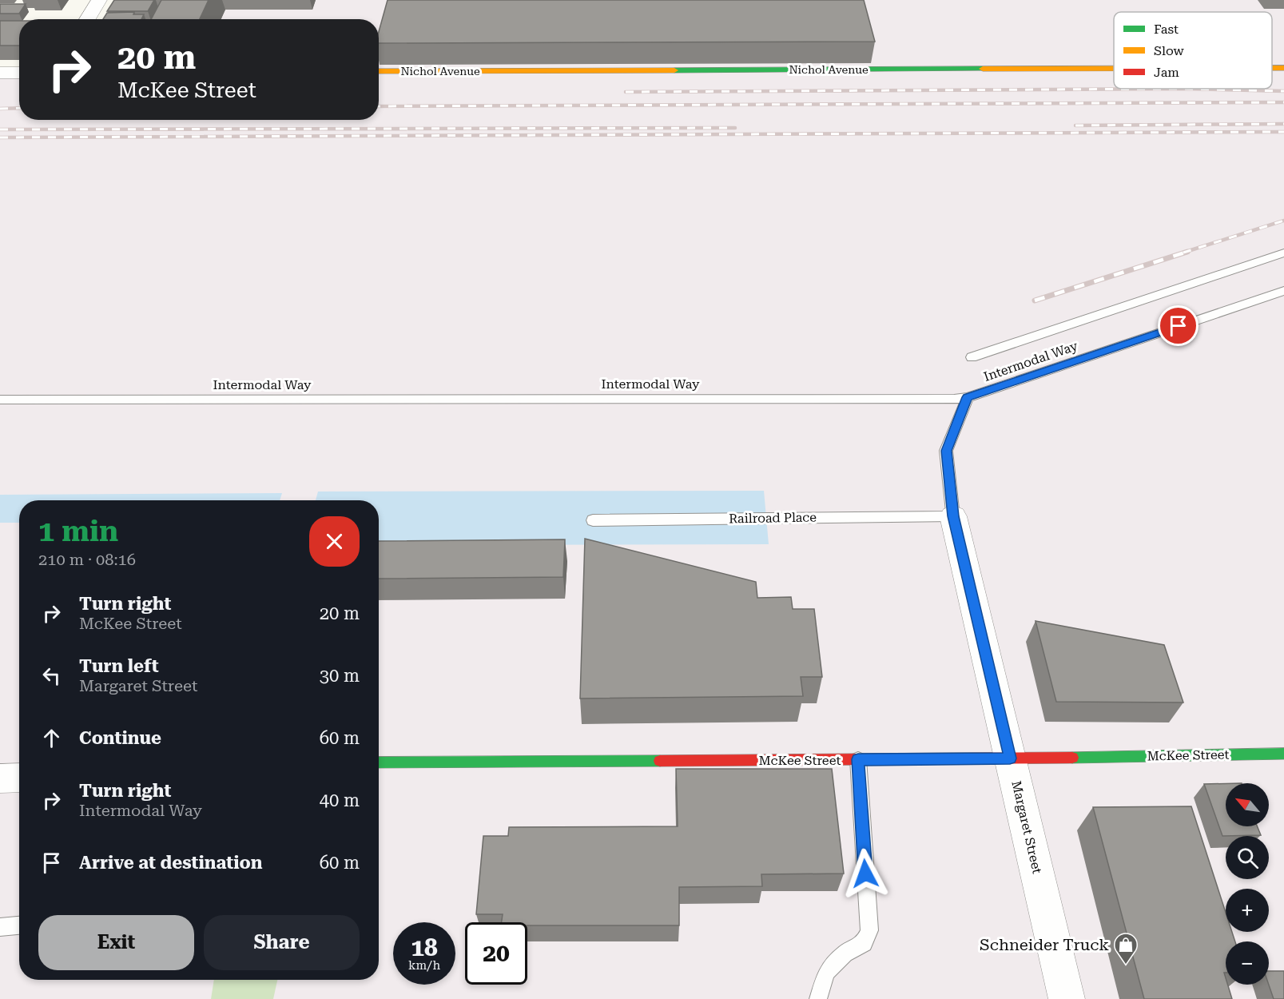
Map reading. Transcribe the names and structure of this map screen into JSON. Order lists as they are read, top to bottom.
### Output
{
  "streets": {
    "street": ["Nichol Avenue", "McKee Street", "Margaret Street"],
    "lane": ["Intermodal Way", "Railroad Place"]
  },
  "crossings": [
    ["Railroad Place", "Margaret Street"],
    ["McKee Street", "Margaret Street"]
  ],
  "places": {
    "shop": ["Schneider Truck"]
  },
  "legend": ["Fast", "Slow", "Jam"],
  "north": "top left",
  "page": {
    "turn": ["20 m", "McKee Street"],
    "heading": ["1 min", "210 m · 08:16"],
    "list": [
      {
        "name": "Turn right",
        "note": "McKee Street",
        "value": "20 m"
      },
      {
        "name": "Turn left",
        "note": "Margaret Street",
        "value": "30 m"
      },
      {
        "name": "Continue",
        "value": "60 m"
      },
      {
        "name": "Turn right",
        "note": "Intermodal Way",
        "value": "40 m"
      },
      {
        "name": "Arrive at destination",
        "value": "60 m"
      }
    ],
    "map_buttons": ["+", "−"],
    "buttons": ["Exit", "Share"],
    "speed": "18 km/h",
    "limit": "20"
  }
}
